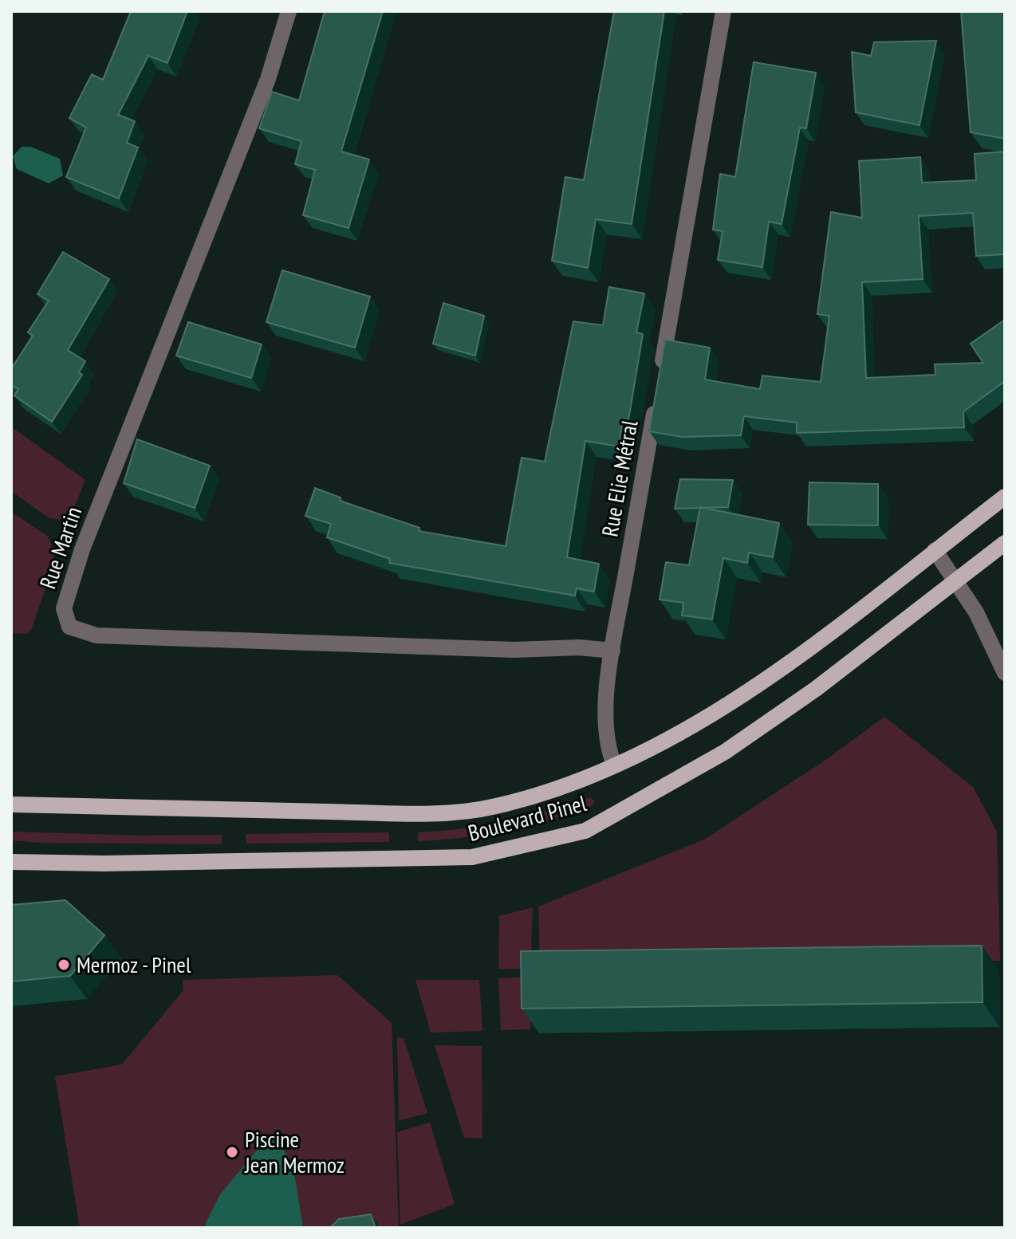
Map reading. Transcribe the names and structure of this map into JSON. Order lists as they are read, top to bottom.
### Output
{
  "streets": {
    "main road": ["Boulevard Pinel"],
    "street": ["Rue Elie Métral", "Rue Martin"]
  },
  "crossings": [
    ["Rue Elie Métral", "Rue Martin"],
    ["Rue Elie Métral", "Boulevard Pinel"]
  ],
  "places": ["Mermoz - Pinel", "Piscine Jean Mermoz"]
}
